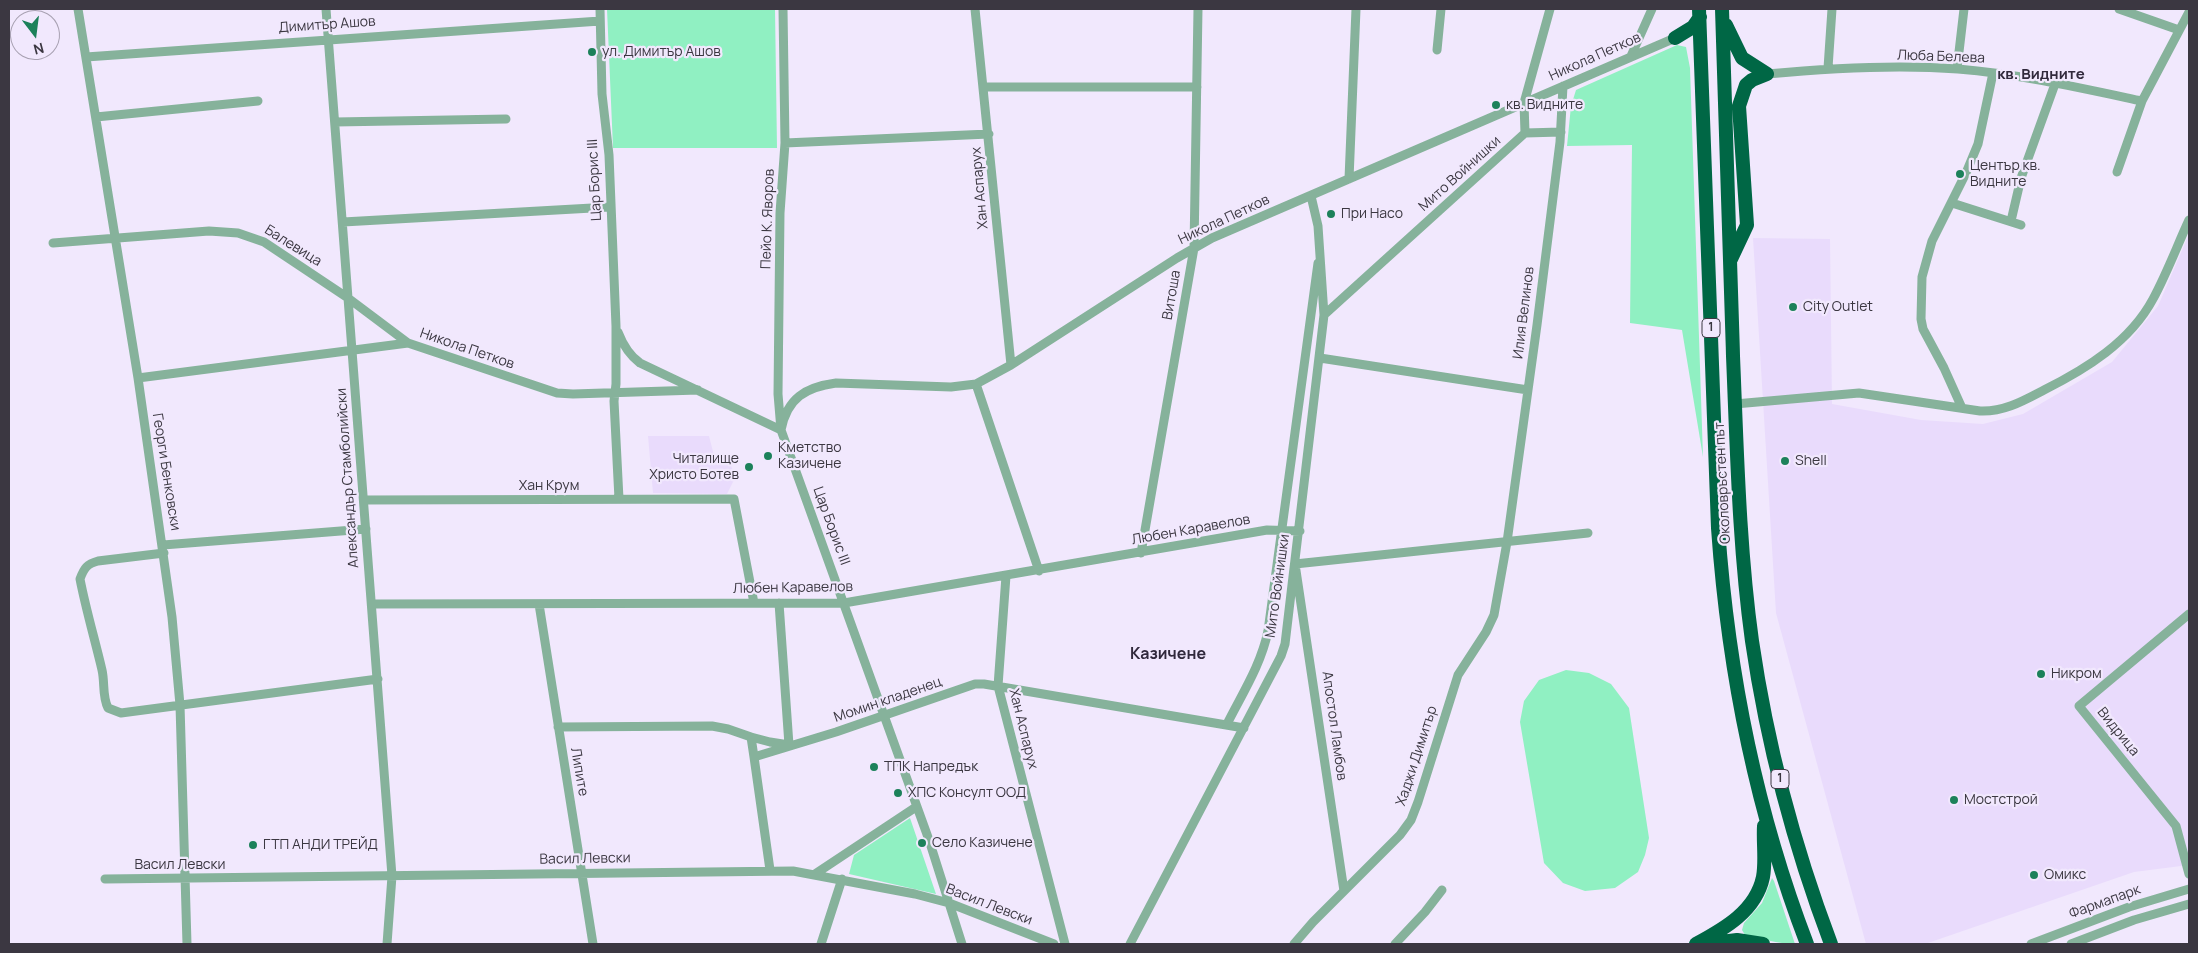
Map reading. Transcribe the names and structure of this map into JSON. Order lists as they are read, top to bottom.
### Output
{
  "streets": {
    "highway": ["1", "Околовръстен път"],
    "street": [
      "Димитър Ашов",
      "Никола Петков",
      "Люба Белева",
      "Мито Войнишки",
      "Цар Борис III",
      "Хан Аспарух",
      "Пейо К. Яворов",
      "Балевица",
      "Витоша",
      "Илия Велинов",
      "Георги Бенковски",
      "Александър Стамболийски",
      "Хан Крум",
      "Любен Каравелов",
      "Момин кладенец",
      "Апостол Ламбов",
      "Видрица",
      "Хаджи Димитър",
      "Липите",
      "Васил Левски",
      "Фармапарк"
    ]
  },
  "crossings": [
    ["Димитър Ашов", "Цар Борис III"],
    ["Димитър Ашов", "Георги Бенковски"],
    ["Димитър Ашов", "Александър Стамболийски"],
    ["Никола Петков", "Мито Войнишки"],
    ["Никола Петков", "Цар Борис III"],
    ["Никола Петков", "Хан Аспарух"],
    ["Никола Петков", "Пейо К. Яворов"],
    ["Никола Петков", "Балевица"],
    ["Никола Петков", "Витоша"],
    ["Никола Петков", "Илия Велинов"],
    ["Никола Петков", "Георги Бенковски"],
    ["Никола Петков", "Александър Стамболийски"],
    ["Мито Войнишки", "Любен Каравелов"],
    ["Мито Войнишки", "Момин кладенец"],
    ["Мито Войнишки", "Апостол Ламбов"],
    ["Цар Борис III", "Пейо К. Яворов"],
    ["Цар Борис III", "Хан Крум"],
    ["Цар Борис III", "Любен Каравелов"],
    ["Цар Борис III", "Момин кладенец"],
    ["Цар Борис III", "Васил Левски"],
    ["Хан Аспарух", "Любен Каравелов"],
    ["Хан Аспарух", "Момин кладенец"],
    ["Балевица", "Георги Бенковски"],
    ["Балевица", "Александър Стамболийски"],
    ["Витоша", "Любен Каравелов"],
    ["Илия Велинов", "Хаджи Димитър"],
    ["Георги Бенковски", "Васил Левски"],
    ["Александър Стамболийски", "Хан Крум"],
    ["Александър Стамболийски", "Любен Каравелов"],
    ["Александър Стамболийски", "Васил Левски"],
    ["Хан Крум", "Любен Каравелов"],
    ["Любен Каравелов", "Липите"],
    ["Апостол Ламбов", "Хаджи Димитър"],
    ["Липите", "Васил Левски"]
  ],
  "districts": ["кв. Видните", "Казичене"],
  "places": [
    "ул. Димитър Ашов",
    "кв. Видните",
    "Център кв. Видните",
    "При Насо",
    "City Outlet",
    "Кметство Казичене",
    "Shell",
    "Читалище Христо Ботев",
    "Никром",
    "ТПК Напредък",
    "ХПС Консулт ООД",
    "Мостстрой",
    "Село Казичене",
    "ГТП АНДИ ТРЕЙД",
    "Омикс"
  ],
  "north": "bottom"
}
